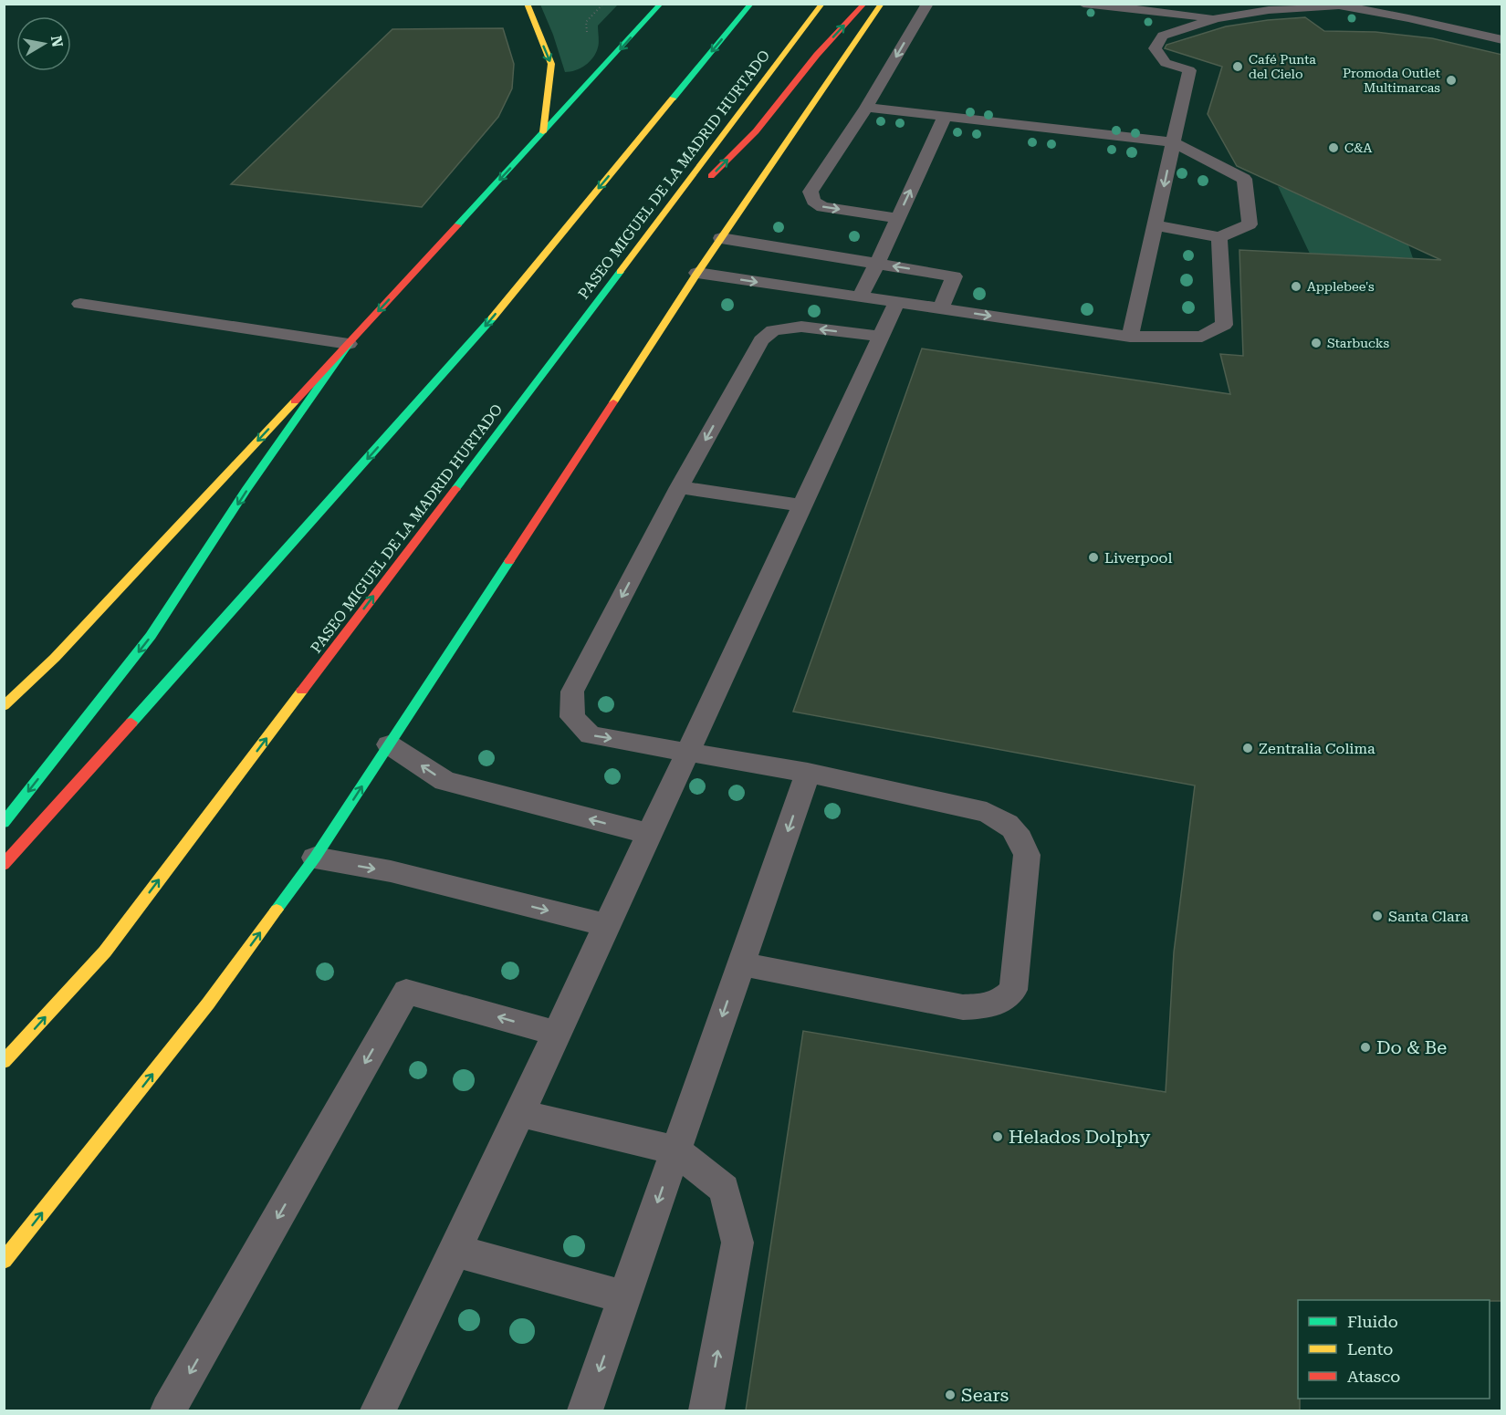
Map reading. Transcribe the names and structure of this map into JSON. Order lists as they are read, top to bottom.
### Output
{
  "streets": {
    "main road": ["PASEO MIGUEL DE LA MADRID HURTADO"]
  },
  "places": [
    "Café Punta del Cielo",
    "Promoda Outlet Multimarcas",
    "C&A",
    "Applebee's",
    "Starbucks",
    "Liverpool",
    "Zentralia Colima",
    "Santa Clara",
    "Do & Be",
    "Helados Dolphy",
    "Sears"
  ],
  "legend": ["Fluido", "Lento", "Atasco"],
  "north": "right"
}
